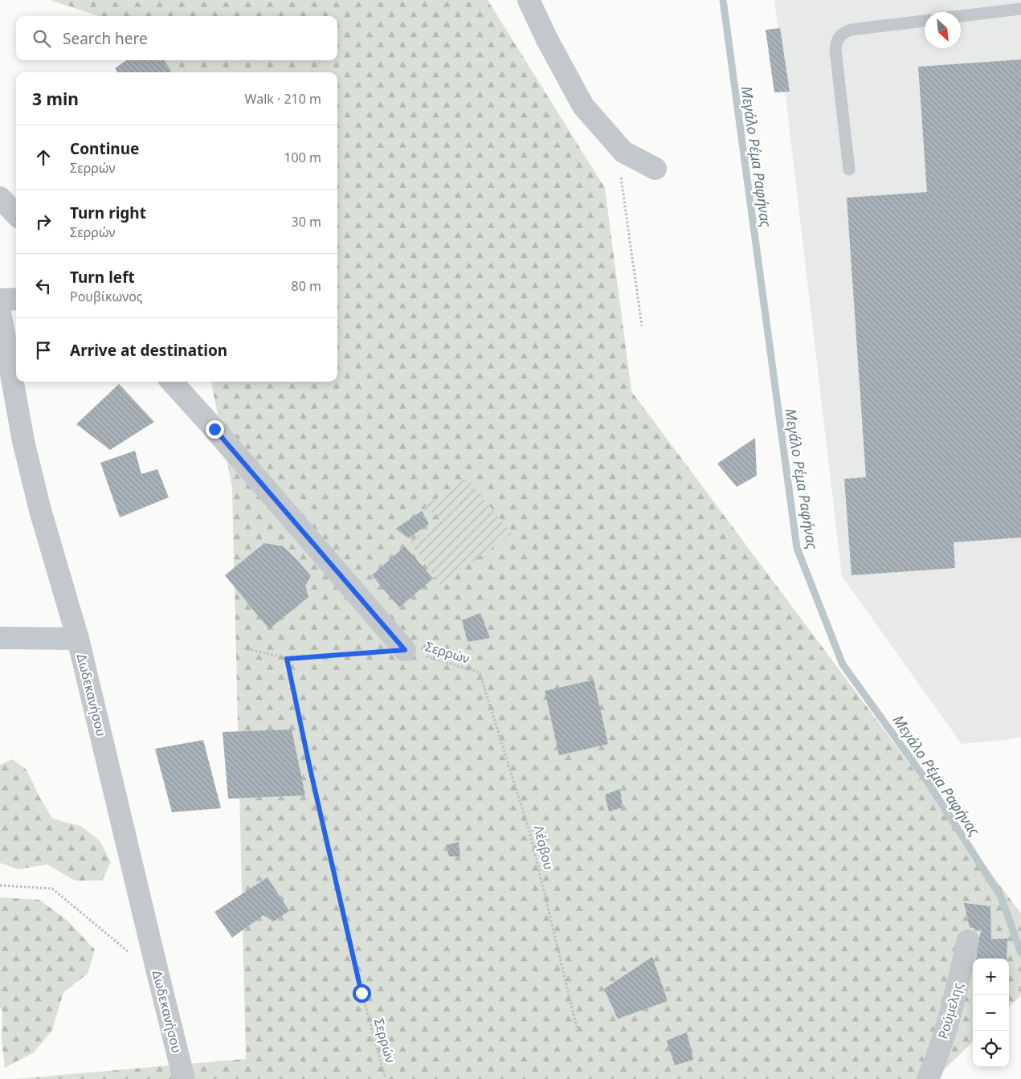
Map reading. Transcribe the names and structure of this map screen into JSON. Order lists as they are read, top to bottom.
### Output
{
  "streets": {
    "street": ["Δωδεκανήσου", "Ρούμελης"],
    "path": ["Σερρών", "Λέσβου"]
  },
  "crossings": [
    ["Σερρών", "Λέσβου"]
  ],
  "water": ["Μεγάλο Ρέμα Ραφήνας"],
  "north": "bottom right",
  "page": {
    "search": "Search here",
    "heading": ["3 min", "Walk · 210 m"],
    "list": [
      ["Continue", "Σερρών", "100 m"],
      ["Turn right", "Σερρών", "30 m"],
      ["Turn left", "Ρουβίκωνος", "80 m"],
      "Arrive at destination"
    ],
    "map_buttons": ["+", "−"]
  }
}
